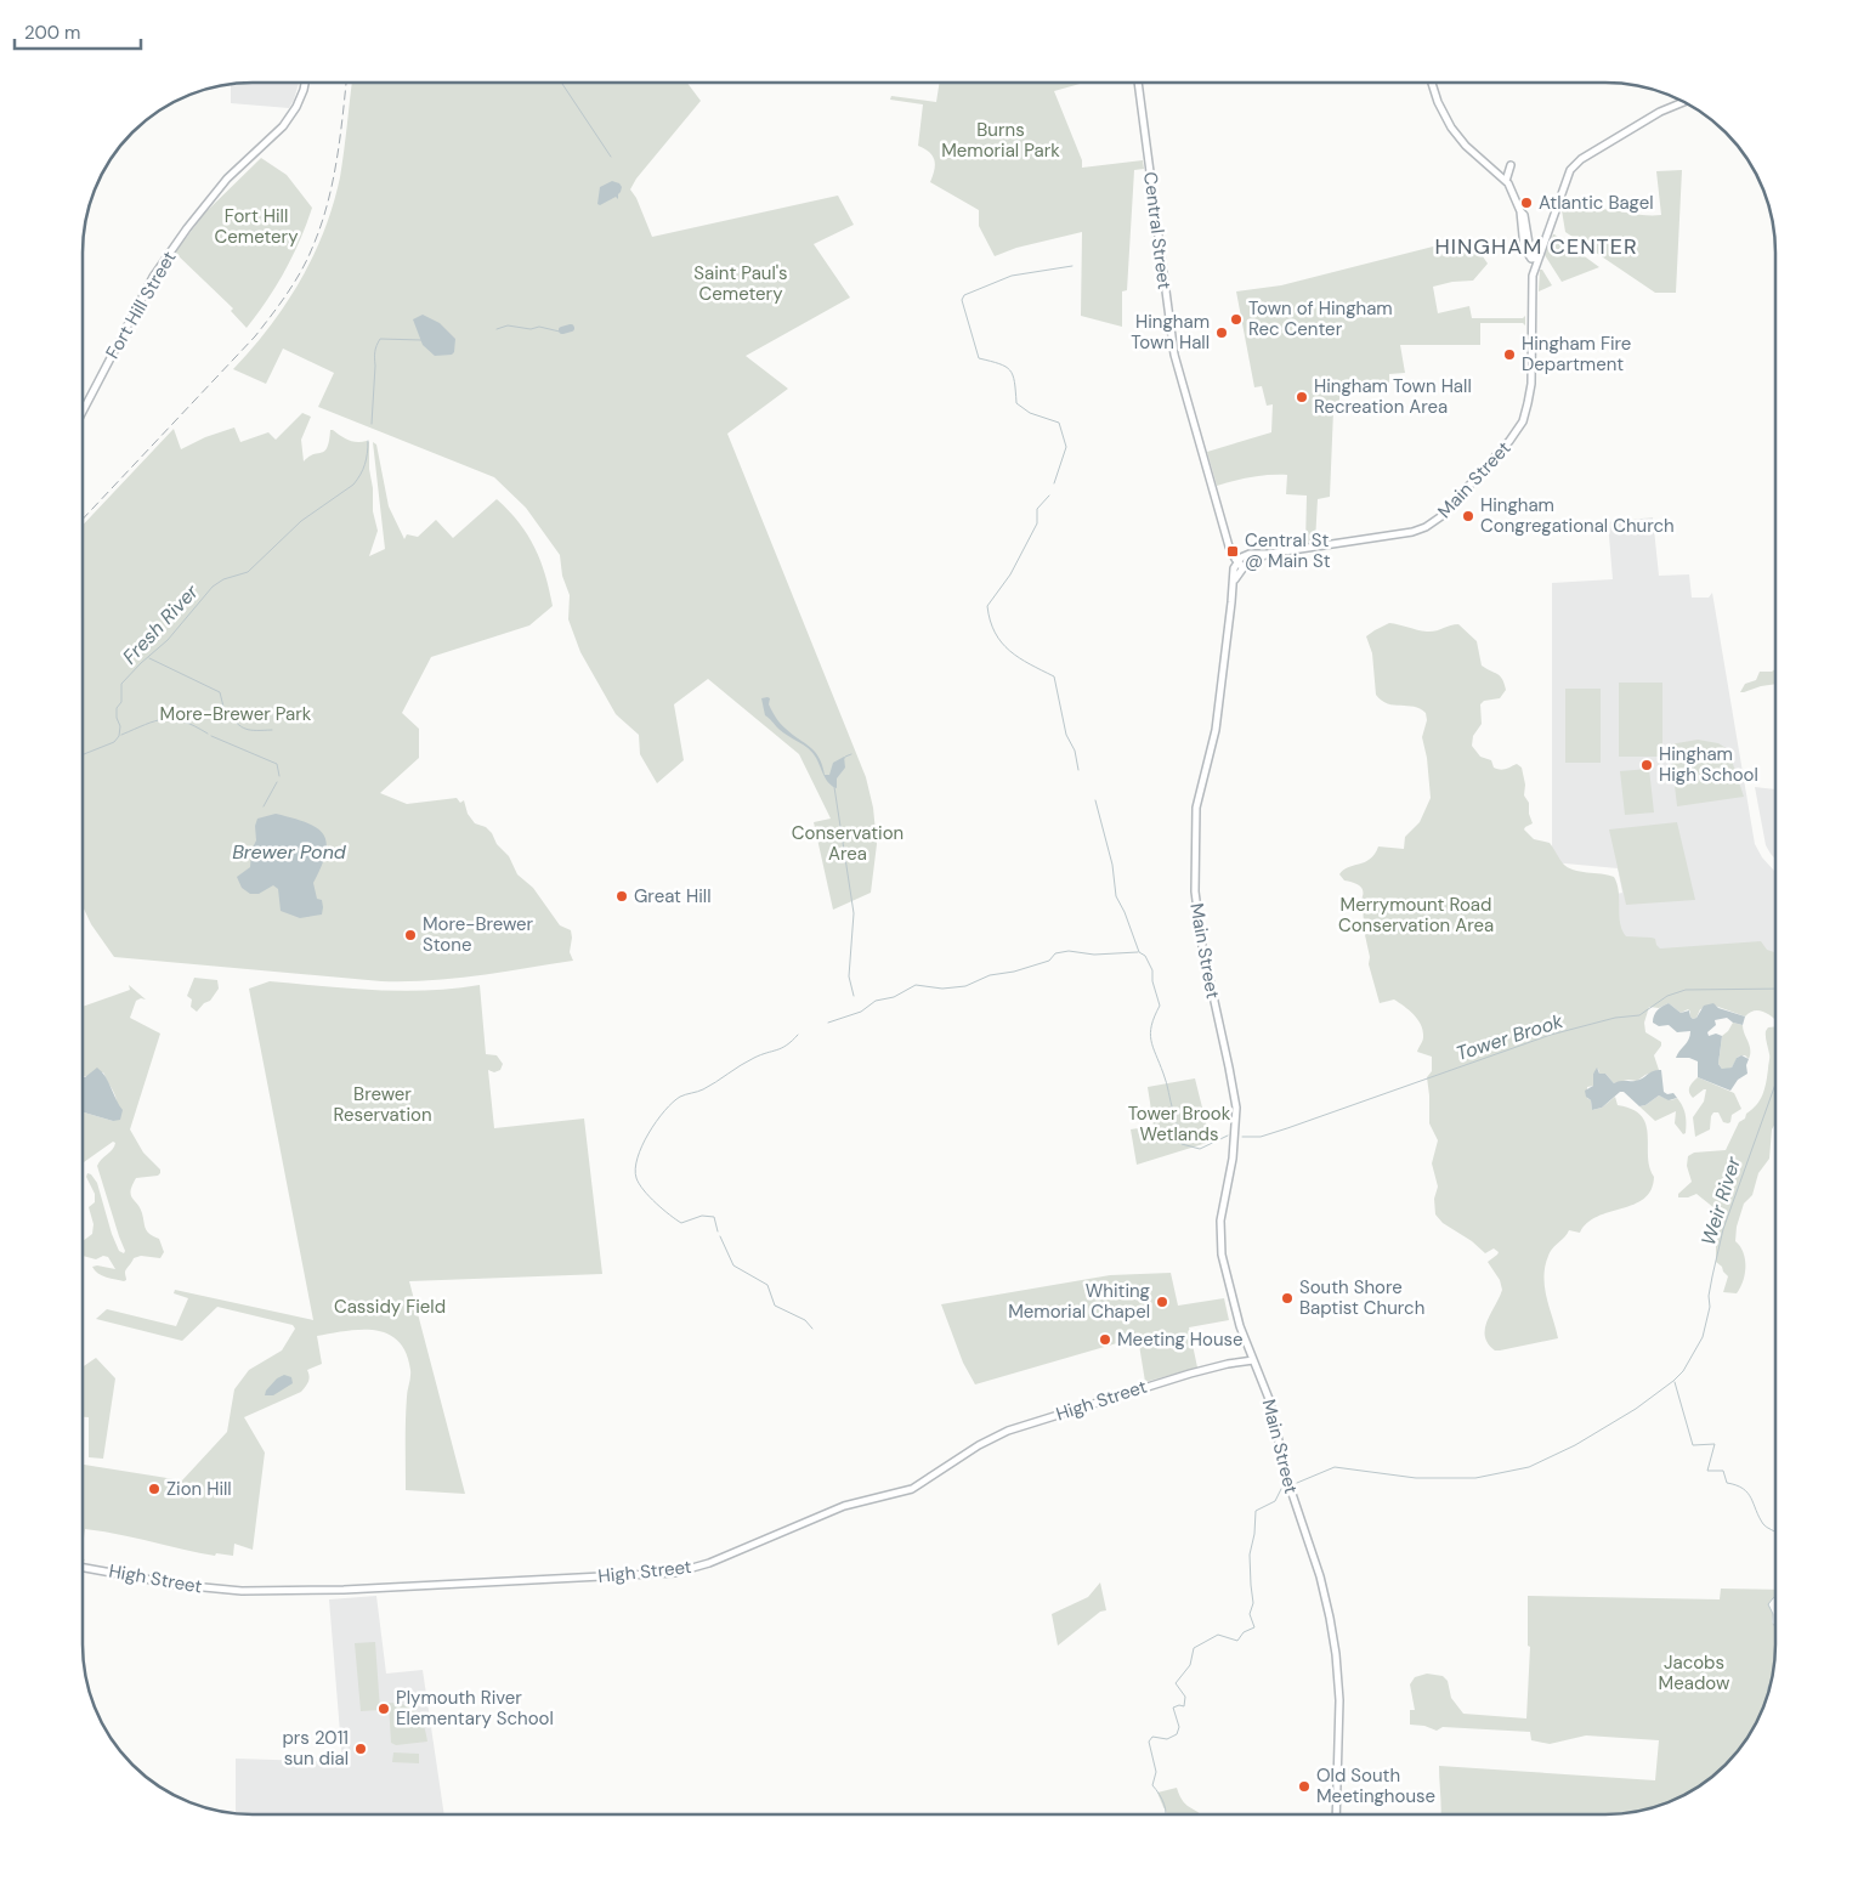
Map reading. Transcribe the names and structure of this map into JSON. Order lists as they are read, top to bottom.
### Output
{
  "streets": {
    "main road": [
      "Central Street",
      "Fort Hill Street",
      "Main Street",
      "High Street"
    ]
  },
  "crossings": [
    ["Central Street", "Main Street"],
    ["Main Street", "High Street"]
  ],
  "districts": ["HINGHAM CENTER"],
  "water": [
    "Fresh River",
    "Brewer Pond",
    "Tower Brook",
    "Weir River"
  ],
  "parks": [
    "Burns Memorial Park",
    "Fort Hill Cemetery",
    "Saint Paul's Cemetery",
    "More-Brewer Park",
    "Conservation Area",
    "Merrymount Road Conservation Area",
    "Brewer Reservation",
    "Tower Brook Wetlands",
    "Cassidy Field",
    "Jacobs Meadow"
  ],
  "places": {
    "other": [
      "Atlantic Bagel",
      "Town of Hingham Rec Center",
      "Hingham Town Hall",
      "Hingham Fire Department",
      "Hingham Town Hall Recreation Area",
      "Hingham Congregational Church",
      "Hingham High School",
      "Great Hill",
      "More-Brewer Stone",
      "South Shore Baptist Church",
      "Whiting Memorial Chapel",
      "Meeting House",
      "Zion Hill",
      "Plymouth River Elementary School",
      "prs 2011 sun dial",
      "Old South Meetinghouse"
    ],
    "transit": ["Central St @ Main St"]
  },
  "scale_bar": "200 m"
}
